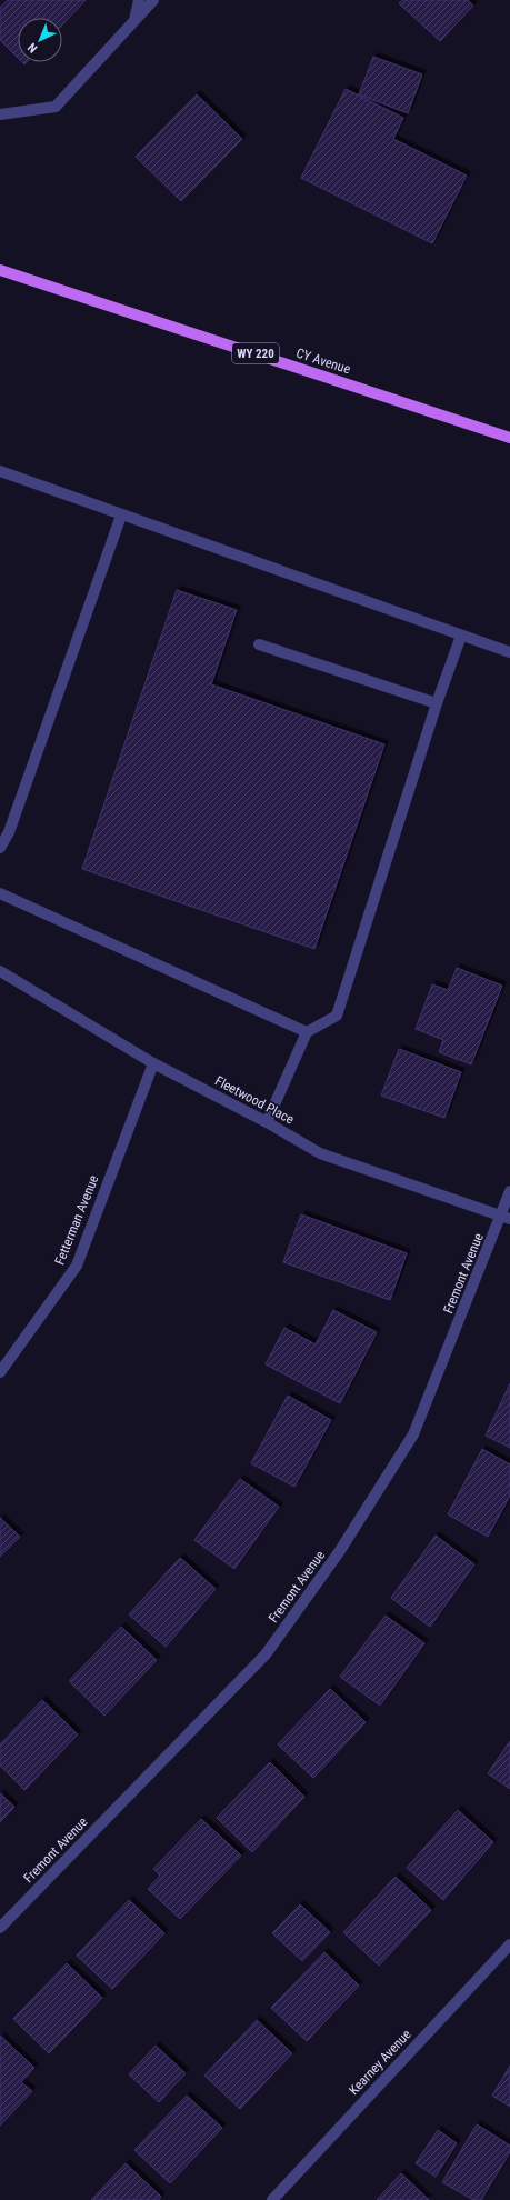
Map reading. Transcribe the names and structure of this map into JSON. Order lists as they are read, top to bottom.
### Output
{
  "streets": {
    "main road": ["WY 220", "CY Avenue"],
    "street": [
      "Fleetwood Place",
      "Fetterman Avenue",
      "Fremont Avenue",
      "Kearney Avenue"
    ]
  },
  "crossings": [
    ["Fleetwood Place", "Fetterman Avenue"],
    ["Fleetwood Place", "Fremont Avenue"]
  ],
  "north": "bottom left"
}
